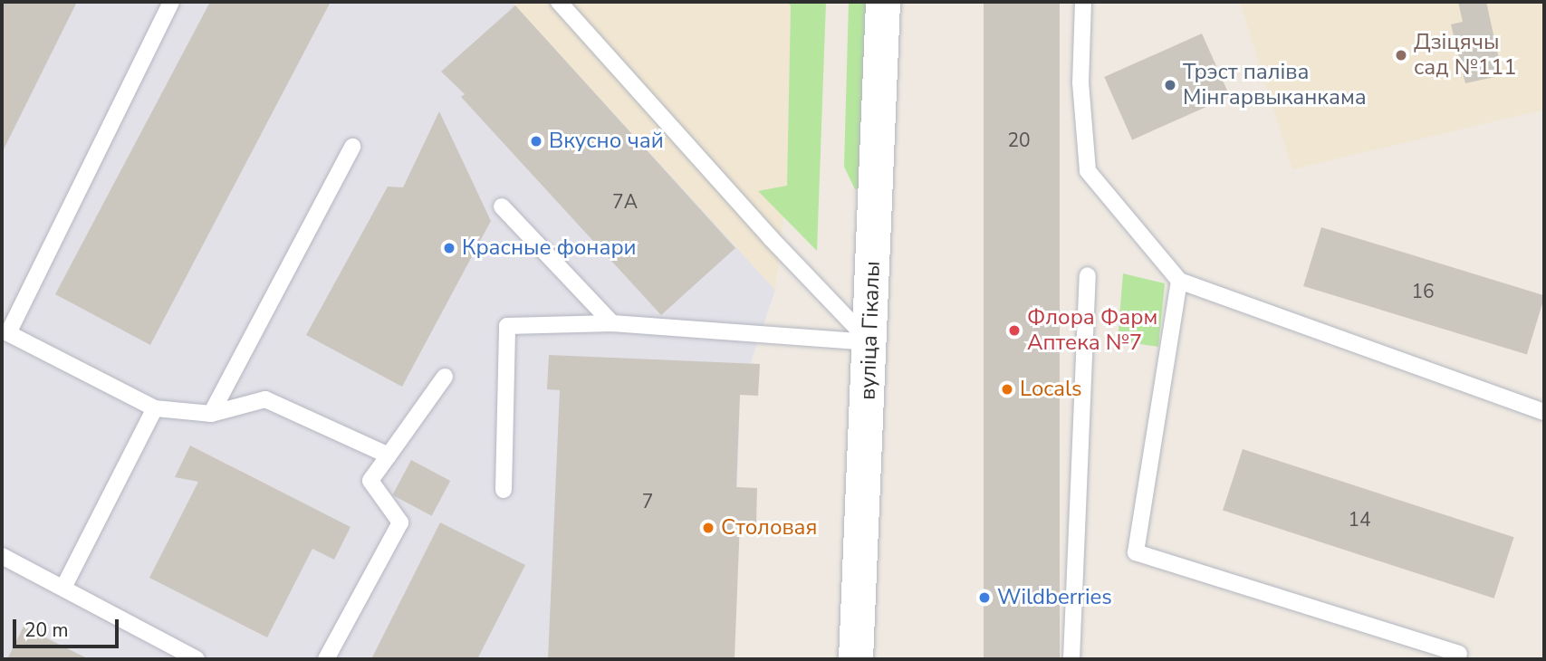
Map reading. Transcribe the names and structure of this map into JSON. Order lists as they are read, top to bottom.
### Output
{
  "streets": {
    "street": ["вуліца Гікалы"]
  },
  "places": [
    "Дзіцячы сад №111",
    "Трэст паліва Мінгарвыканкама",
    "Вкусно чай",
    "Красные фонари",
    "Флора Фарм Аптека №7",
    "Locals",
    "Столовая",
    "Wildberries"
  ],
  "house_numbers": [
    "20",
    "7А",
    "16",
    "7",
    "14"
  ],
  "scale_bar": "20 m"
}
